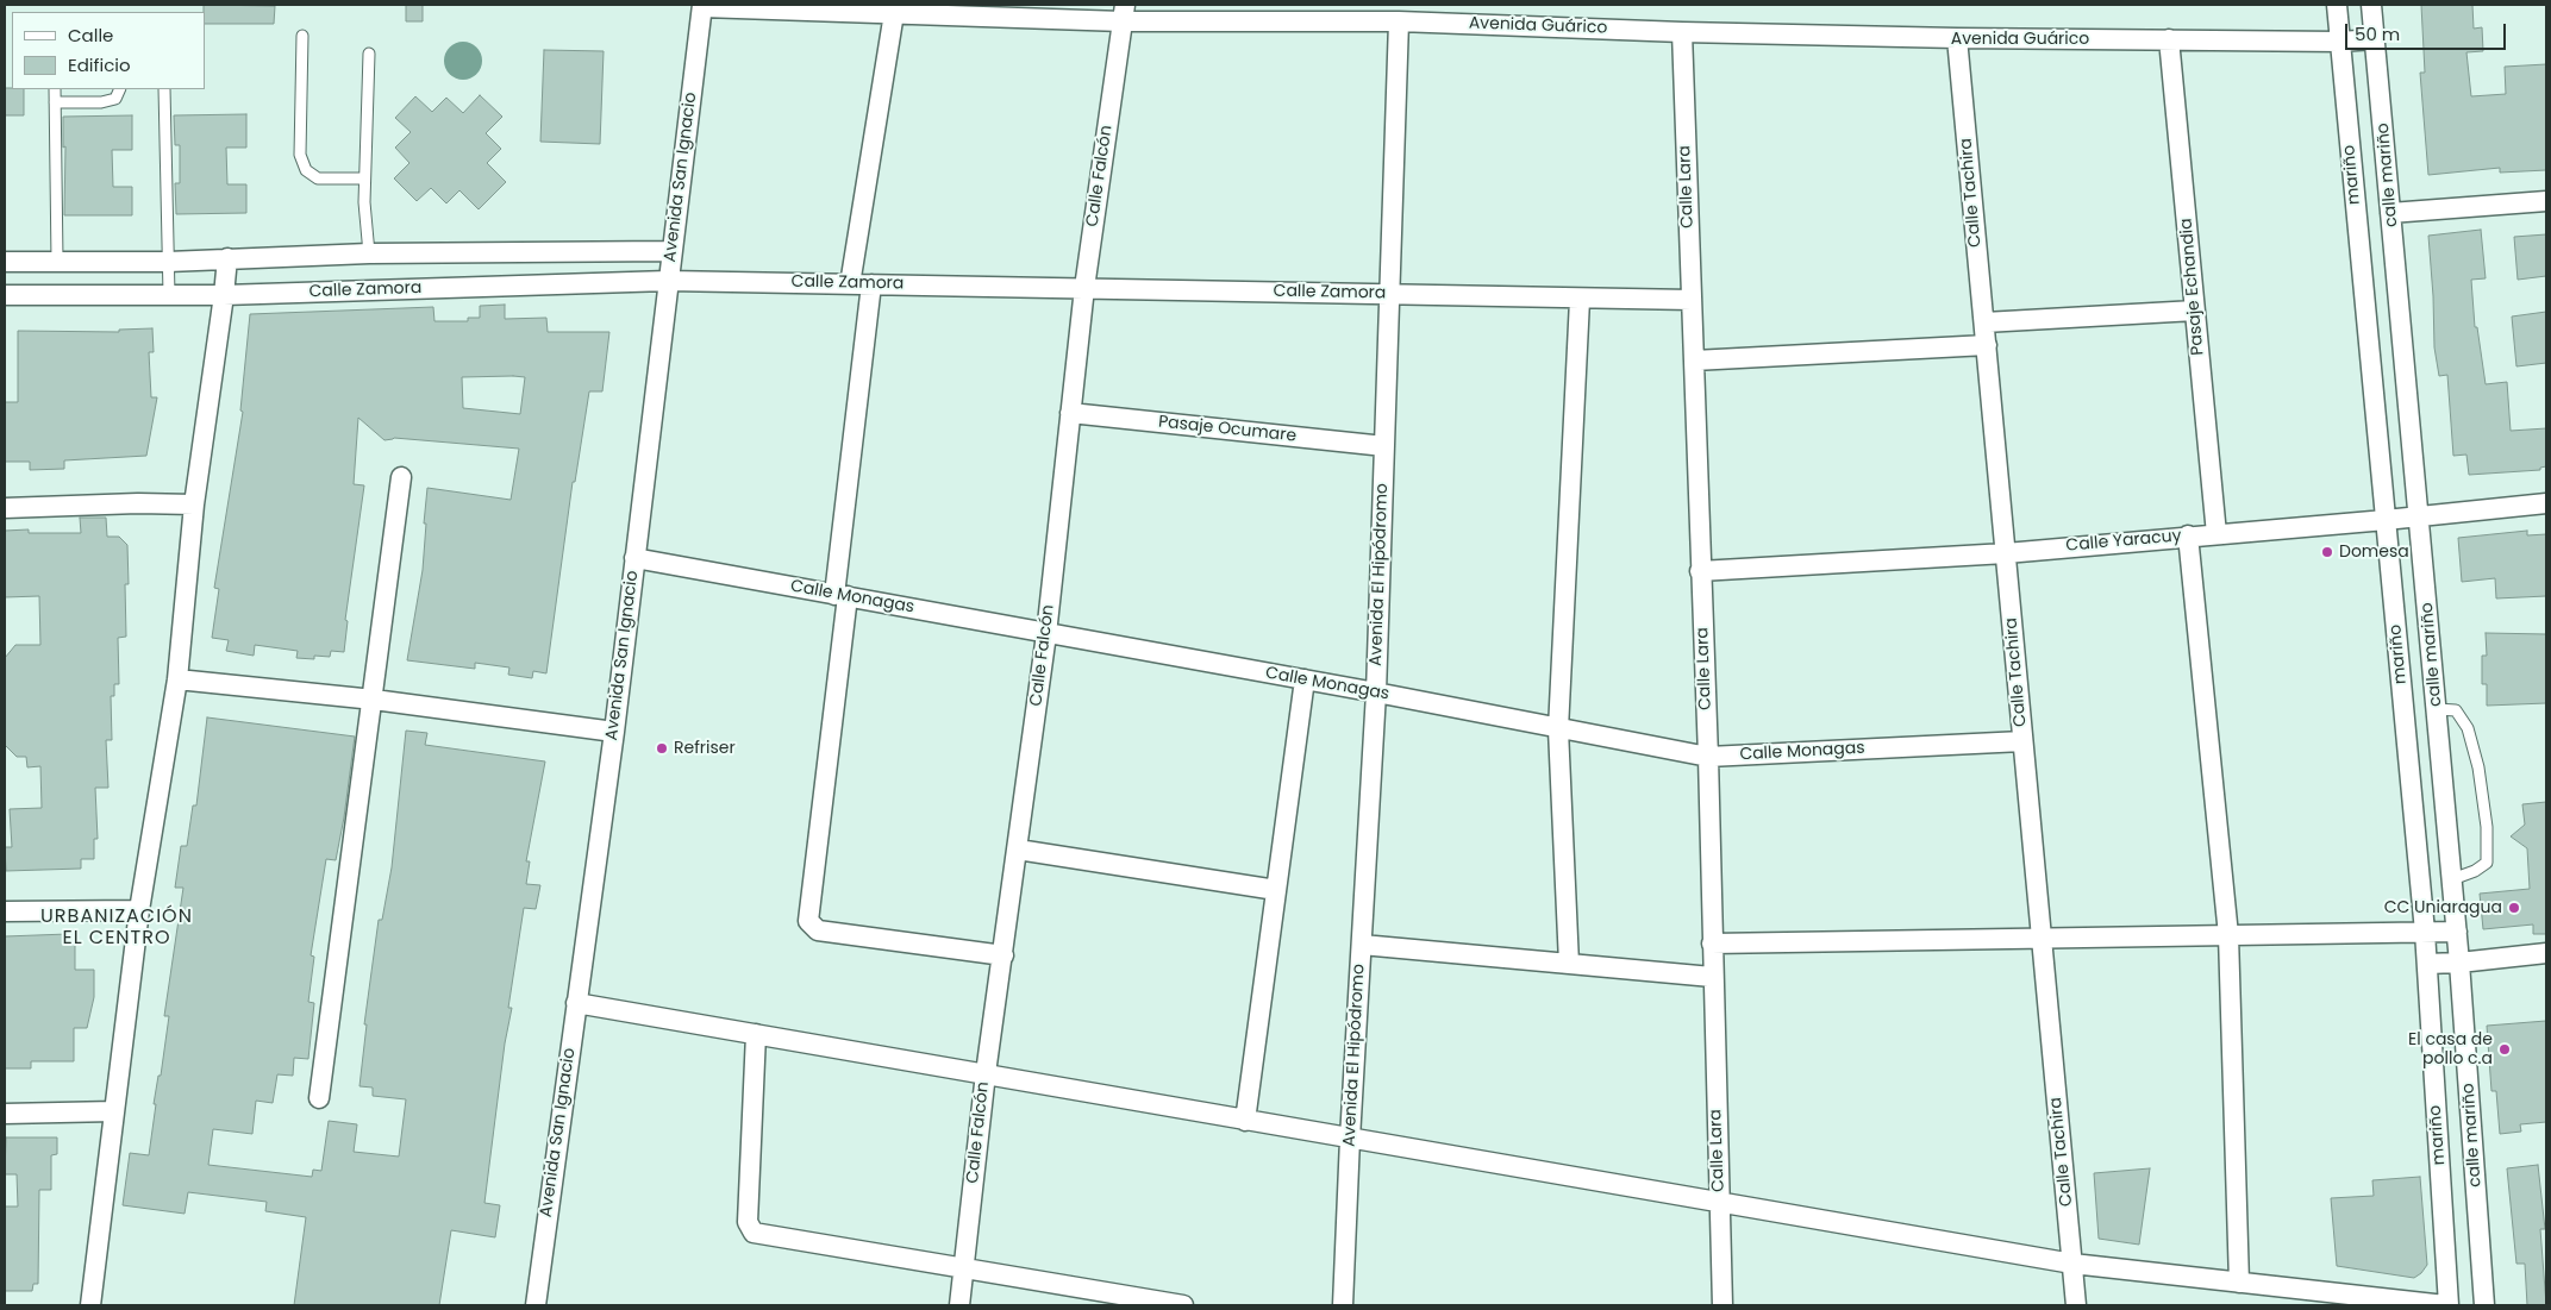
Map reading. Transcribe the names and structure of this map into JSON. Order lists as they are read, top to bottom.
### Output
{
  "streets": {
    "street": [
      "Avenida Guárico",
      "mariño",
      "calle mariño",
      "Calle Falcón",
      "Avenida San Ignacio",
      "Calle Lara",
      "Calle Tachira",
      "Calle Zamora",
      "Pasaje Echandia",
      "Pasaje Ocumare",
      "Calle Yaracuy",
      "Avenida El Hipódromo",
      "Calle Monagas"
    ]
  },
  "crossings": [
    ["Avenida Guárico", "mariño"],
    ["Avenida Guárico", "calle mariño"],
    ["Avenida Guárico", "Calle Falcón"],
    ["Avenida Guárico", "Avenida San Ignacio"],
    ["Avenida Guárico", "Calle Lara"],
    ["Avenida Guárico", "Calle Tachira"],
    ["Avenida Guárico", "Pasaje Echandia"],
    ["Avenida Guárico", "Avenida El Hipódromo"],
    ["mariño", "Calle Yaracuy"],
    ["calle mariño", "Calle Yaracuy"],
    ["Calle Falcón", "Calle Zamora"],
    ["Calle Falcón", "Pasaje Ocumare"],
    ["Calle Falcón", "Calle Monagas"],
    ["Avenida San Ignacio", "Calle Zamora"],
    ["Avenida San Ignacio", "Calle Monagas"],
    ["Calle Lara", "Calle Zamora"],
    ["Calle Lara", "Calle Yaracuy"],
    ["Calle Lara", "Calle Monagas"],
    ["Calle Tachira", "Calle Yaracuy"],
    ["Calle Tachira", "Calle Monagas"],
    ["Calle Zamora", "Avenida El Hipódromo"],
    ["Pasaje Echandia", "Calle Yaracuy"],
    ["Pasaje Ocumare", "Avenida El Hipódromo"],
    ["Avenida El Hipódromo", "Calle Monagas"]
  ],
  "districts": ["URBANIZACIÓN EL CENTRO"],
  "places": [
    "Domesa",
    "Refriser",
    "CC Uniaragua",
    "El casa de pollo c.a"
  ],
  "legend": ["Calle", "Edificio"],
  "scale_bar": "50 m"
}
